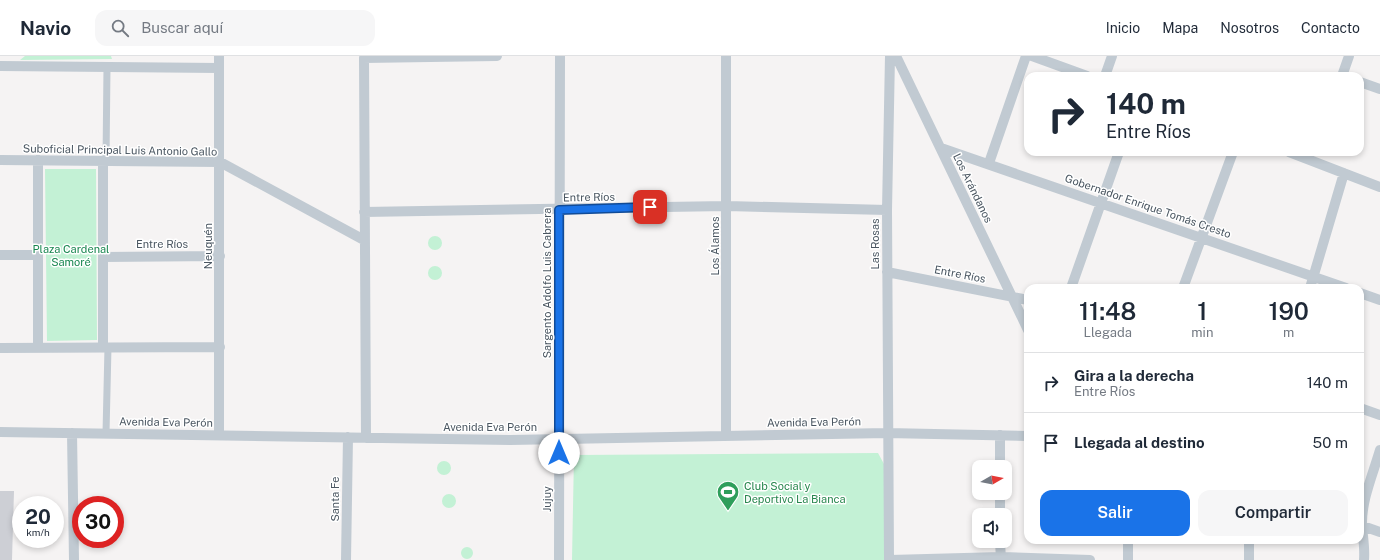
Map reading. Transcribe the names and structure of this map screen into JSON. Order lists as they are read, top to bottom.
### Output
{
  "streets": {
    "street": [
      "Suboficial Principal Luis Antonio Gallo",
      "Los Arándanos",
      "Entre Ríos",
      "Gobernador Enrique Tomás Cresto",
      "Las Rosas",
      "Neuquén",
      "Los Álamos",
      "Sargento Adolfo Luis Cabrera",
      "Avenida Eva Perón",
      "Santa Fe",
      "Jujuy"
    ]
  },
  "crossings": [
    ["Suboficial Principal Luis Antonio Gallo", "Neuquén"],
    ["Los Arándanos", "Entre Ríos"],
    ["Los Arándanos", "Gobernador Enrique Tomás Cresto"],
    ["Entre Ríos", "Las Rosas"],
    ["Entre Ríos", "Neuquén"],
    ["Entre Ríos", "Los Álamos"],
    ["Entre Ríos", "Sargento Adolfo Luis Cabrera"],
    ["Las Rosas", "Avenida Eva Perón"],
    ["Neuquén", "Avenida Eva Perón"],
    ["Los Álamos", "Avenida Eva Perón"],
    ["Sargento Adolfo Luis Cabrera", "Avenida Eva Perón"],
    ["Sargento Adolfo Luis Cabrera", "Jujuy"],
    ["Avenida Eva Perón", "Santa Fe"],
    ["Avenida Eva Perón", "Jujuy"]
  ],
  "parks": ["Plaza Cardenal Samoré"],
  "places": {
    "sports": ["Club Social y Deportivo La Bianca"]
  },
  "north": "right",
  "page": {
    "header": "Navio",
    "search": "Buscar aquí",
    "nav": [
      "Inicio",
      "Mapa",
      "Nosotros",
      "Contacto"
    ],
    "turn": ["140 m", "Entre Ríos"],
    "eta": [
      "11:48",
      "Llegada",
      "1",
      "min",
      "190",
      "m"
    ],
    "list": [
      {
        "name": "Gira a la derecha",
        "note": "Entre Ríos",
        "value": "140 m"
      },
      {
        "name": "Llegada al destino",
        "value": "50 m"
      }
    ],
    "buttons": ["Salir", "Compartir"],
    "speed": "20 km/h",
    "limit": "30"
  }
}
